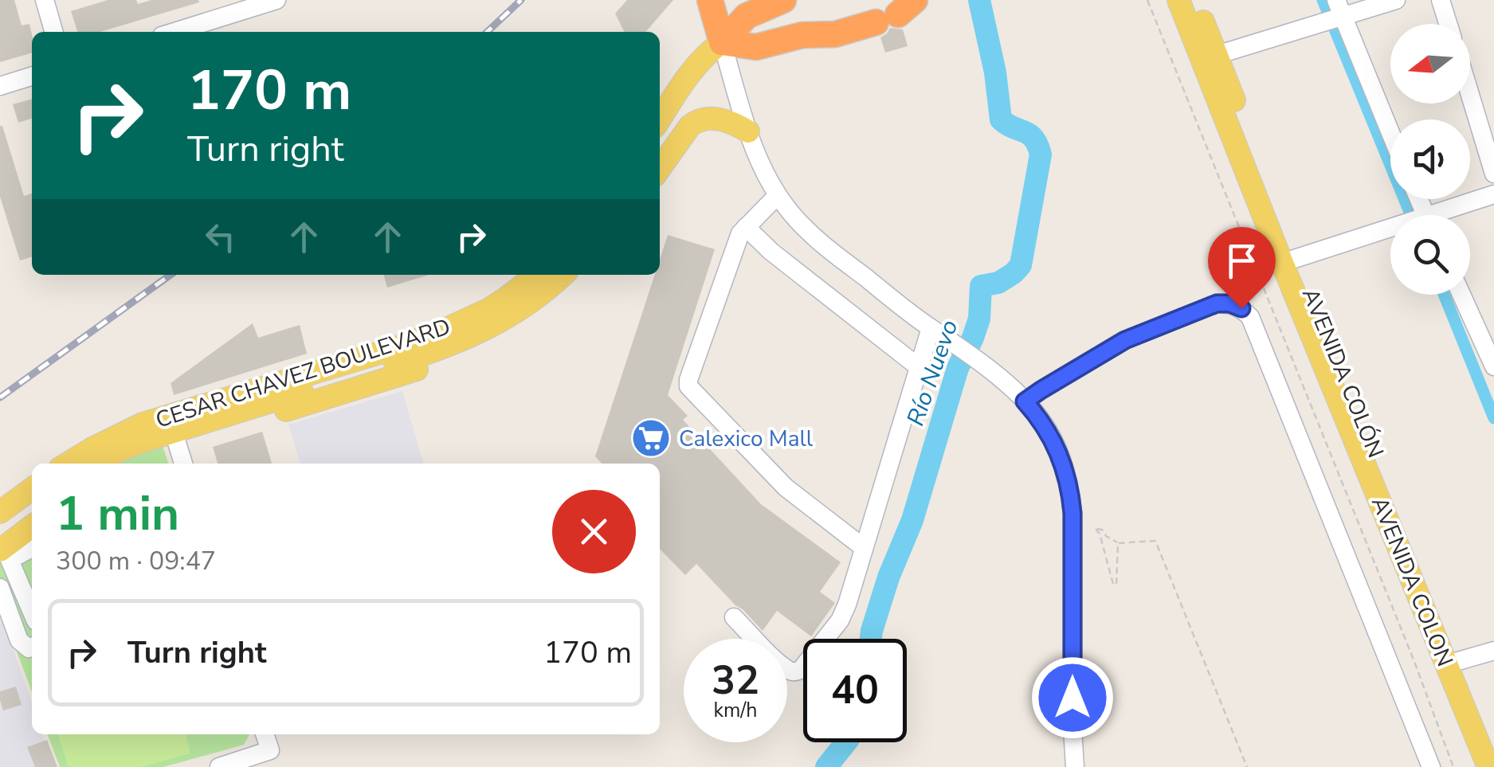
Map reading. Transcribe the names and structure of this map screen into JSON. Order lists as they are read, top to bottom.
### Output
{
  "streets": {
    "main road": ["CESAR CHAVEZ BOULEVARD", "AVENIDA COLON"]
  },
  "water": ["Río Nuevo"],
  "places": {
    "supermarket": ["Calexico Mall"]
  },
  "north": "left",
  "page": {
    "turn": ["170 m", "Turn right"],
    "heading": ["1 min", "300 m · 09:47"],
    "list": [
      {
        "name": "Turn right",
        "value": "170 m"
      }
    ],
    "speed": "32 km/h",
    "limit": "40"
  }
}
